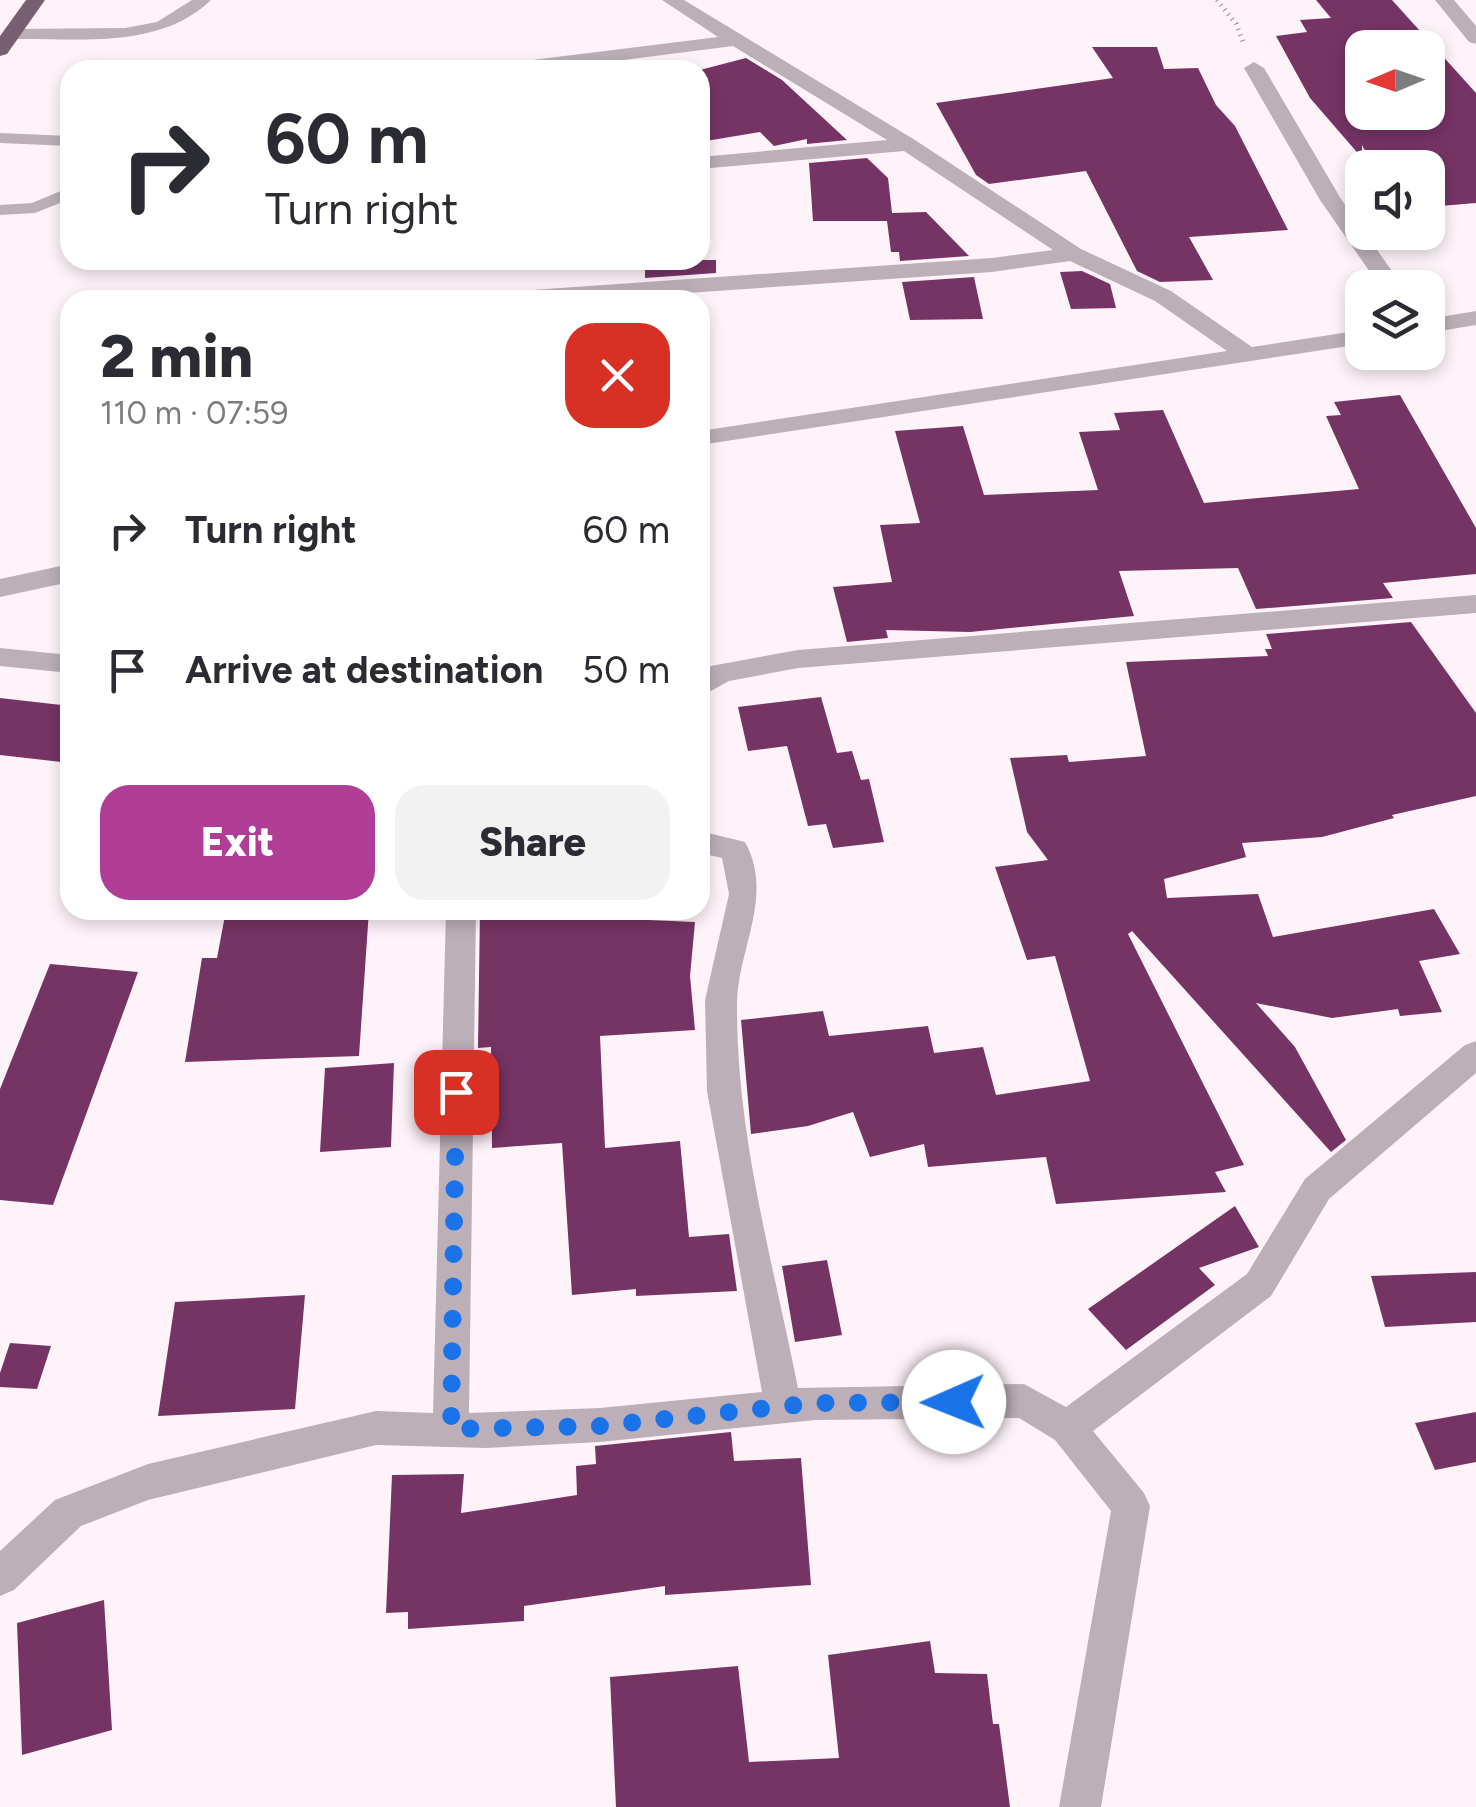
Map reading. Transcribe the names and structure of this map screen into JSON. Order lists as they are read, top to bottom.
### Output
{
  "north": "left",
  "page": {
    "turn": ["60 m", "Turn right"],
    "heading": ["2 min", "110 m · 07:59"],
    "list": [
      {
        "name": "Turn right",
        "value": "60 m"
      },
      {
        "name": "Arrive at destination",
        "value": "50 m"
      }
    ],
    "buttons": ["Exit", "Share"]
  }
}
